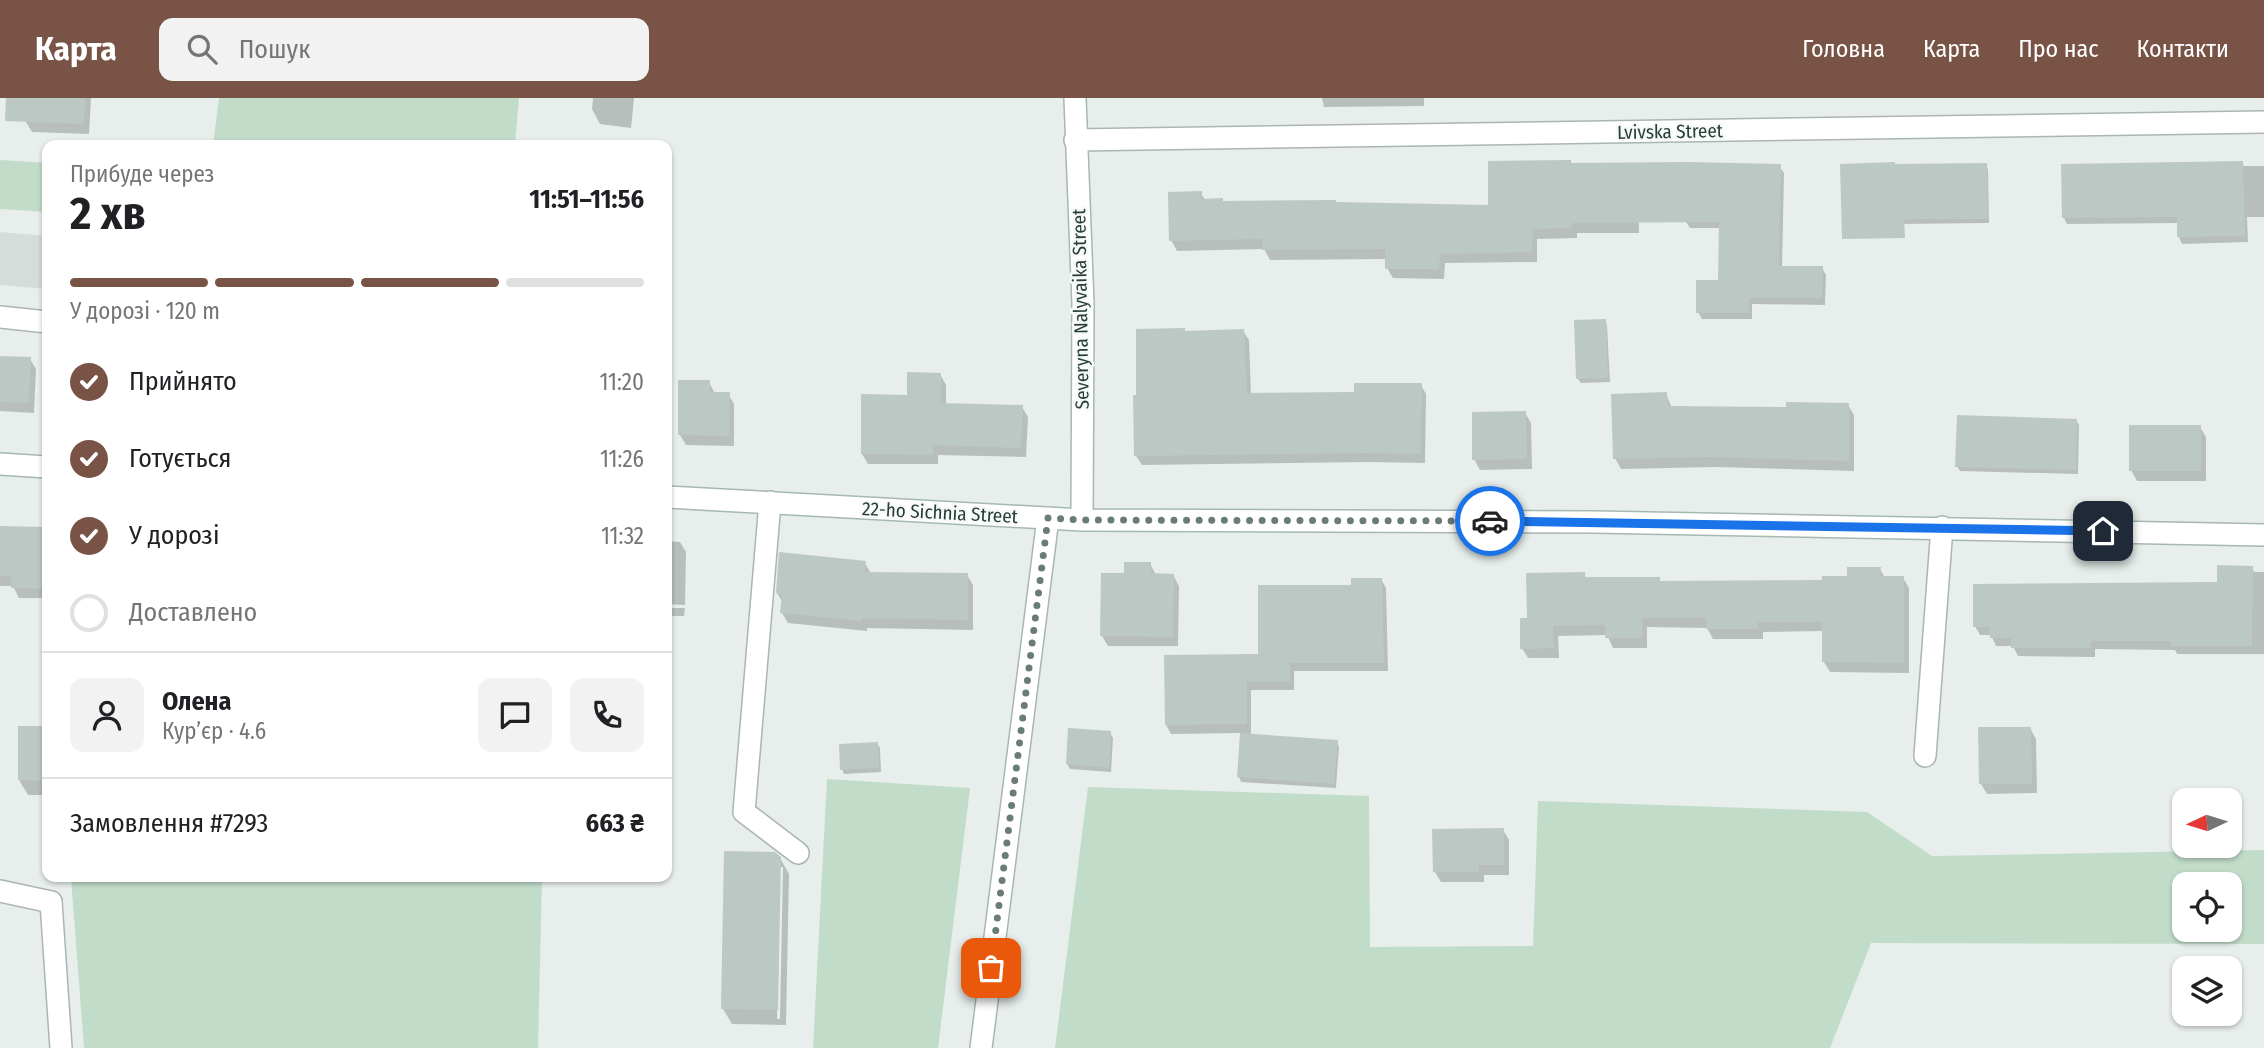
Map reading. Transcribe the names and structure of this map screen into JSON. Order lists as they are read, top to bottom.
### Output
{
  "streets": {
    "street": ["Lvivska Street", "Severyna Nalyvaika Street", "22-ho Sichnia Street"]
  },
  "crossings": [
    ["Lvivska Street", "Severyna Nalyvaika Street"],
    ["Severyna Nalyvaika Street", "22-ho Sichnia Street"]
  ],
  "north": "left",
  "page": {
    "header": "Карта",
    "search": "Пошук",
    "nav": [
      "Головна",
      "Карта",
      "Про нас",
      "Контакти"
    ],
    "heading": ["2 хв", "Прибуде через", "11:51–11:56"],
    "panel": [
      "Олена",
      "Кур’єр · 4.6",
      "Замовлення #7293",
      "663 ₴"
    ],
    "bar": "У дорозі · 120 m",
    "list": [
      ["Прийнято", "11:20"],
      ["Готується", "11:26"],
      ["У дорозі", "11:32"],
      "Доставлено"
    ]
  }
}
